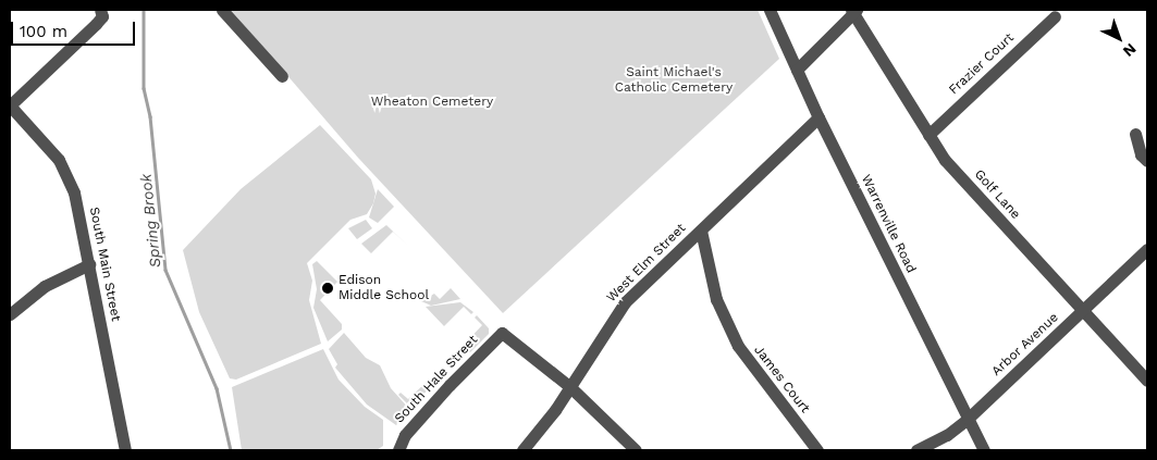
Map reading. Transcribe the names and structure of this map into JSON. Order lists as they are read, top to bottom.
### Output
{
  "streets": {
    "street": [
      "Frazier Court",
      "Golf Lane",
      "Warrenville Road",
      "West Elm Street",
      "South Main Street",
      "Arbor Avenue",
      "South Hale Street",
      "James Court"
    ]
  },
  "crossings": [
    ["Frazier Court", "Golf Lane"],
    ["Golf Lane", "Arbor Avenue"],
    ["Warrenville Road", "West Elm Street"],
    ["Warrenville Road", "Arbor Avenue"],
    ["West Elm Street", "South Hale Street"],
    ["West Elm Street", "James Court"]
  ],
  "water": ["Spring Brook"],
  "parks": ["Saint Michael's Catholic Cemetery", "Wheaton Cemetery"],
  "places": ["Edison Middle School"],
  "scale_bar": "100 m",
  "north": "bottom right"
}
